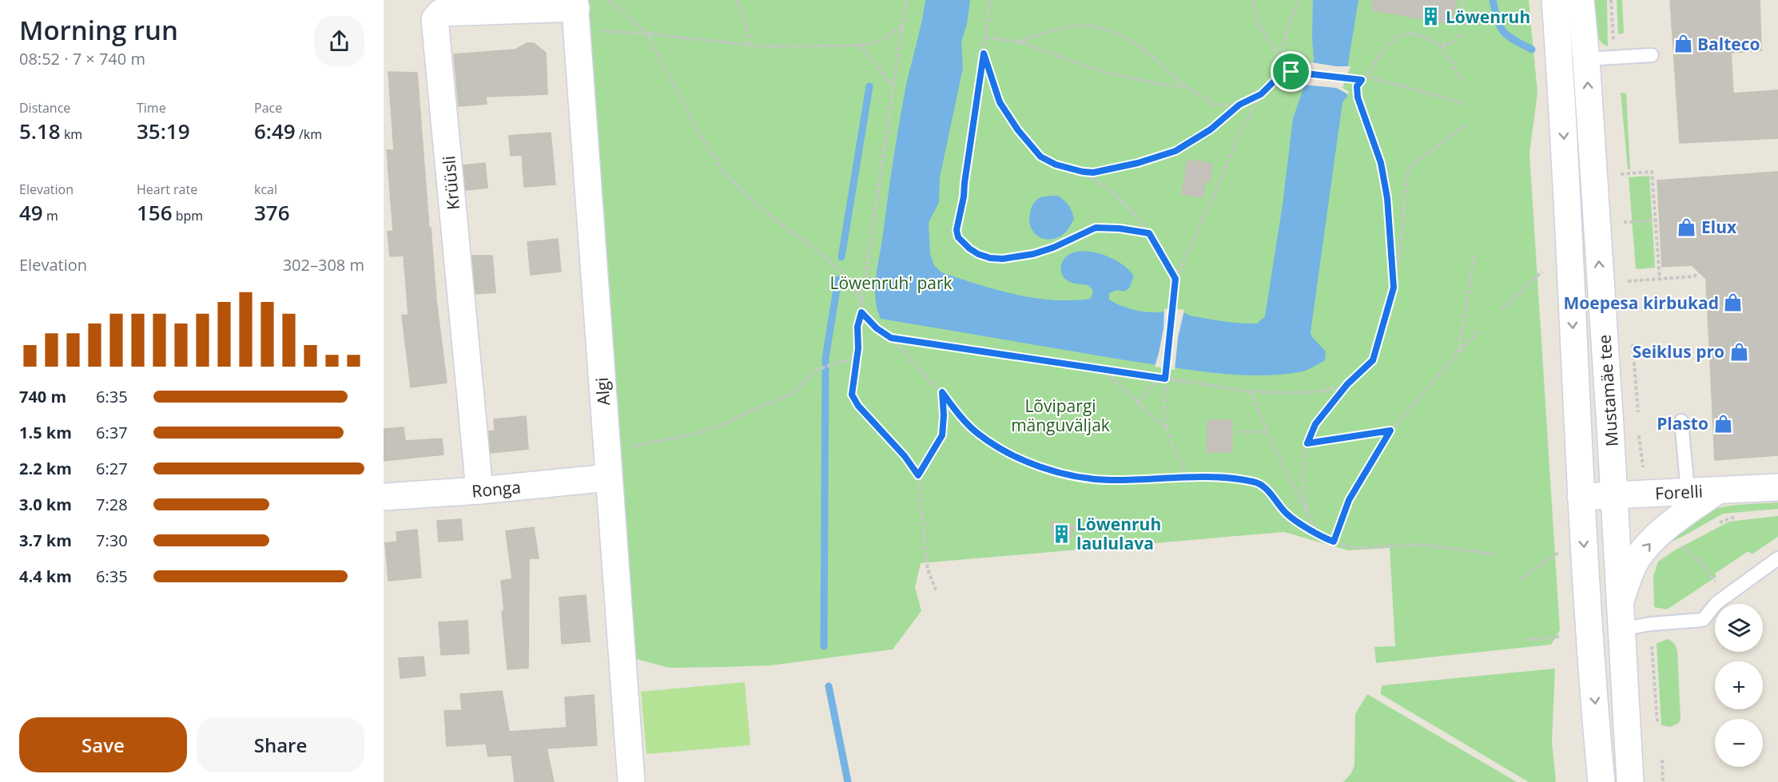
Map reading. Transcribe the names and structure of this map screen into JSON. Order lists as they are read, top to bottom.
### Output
{
  "streets": {
    "street": [
      "Krüüsli",
      "Mustamäe tee",
      "Algi",
      "Ronga",
      "Forelli"
    ]
  },
  "crossings": [
    ["Krüüsli", "Algi"],
    ["Krüüsli", "Ronga"],
    ["Mustamäe tee", "Forelli"],
    ["Algi", "Ronga"]
  ],
  "parks": ["Löwenruh' park", "Lõvipargi mänguväljak"],
  "places": {
    "building": ["Löwenruh", "Löwenruh laululava"],
    "shop": [
      "Balteco",
      "Elux",
      "Moepesa kirbukad",
      "Seiklus pro",
      "Plasto"
    ]
  },
  "page": {
    "heading": ["Morning run", "08:52 · 7 × 740 m"],
    "stats": [
      ["Distance", "5.18 km"],
      ["Time", "35:19"],
      ["Pace", "6:49 /km"],
      ["Elevation", "49 m"],
      ["Heart rate", "156 bpm"],
      ["kcal", "376"]
    ],
    "chart": ["Elevation", "302–308 m"],
    "list": [
      {
        "name": "740 m",
        "note": "6:35"
      },
      {
        "name": "1.5 km",
        "note": "6:37"
      },
      {
        "name": "2.2 km",
        "note": "6:27"
      },
      {
        "name": "3.0 km",
        "note": "7:28"
      },
      {
        "name": "3.7 km",
        "note": "7:30"
      },
      {
        "name": "4.4 km",
        "note": "6:35"
      }
    ],
    "map_buttons": ["+", "−"],
    "buttons": ["Save", "Share"]
  }
}
